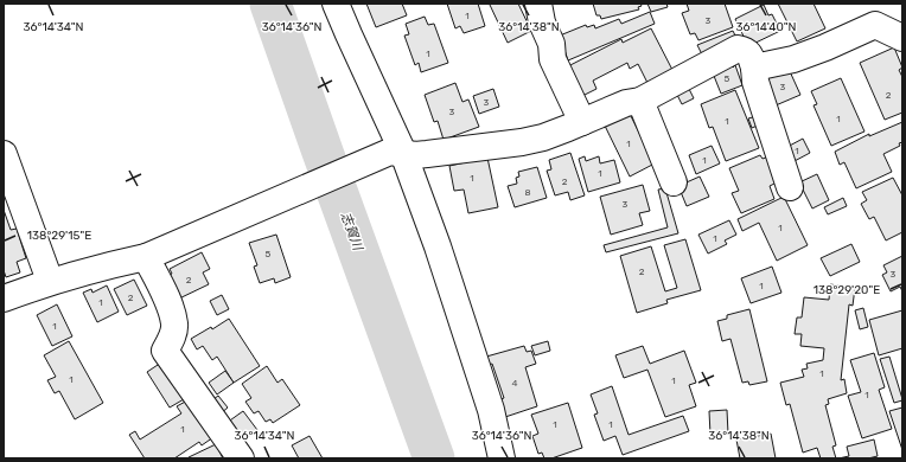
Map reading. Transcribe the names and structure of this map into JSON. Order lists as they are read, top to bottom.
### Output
{
  "water": ["志賀川"],
  "house_numbers": [
    "1",
    "3",
    "1",
    "5",
    "3",
    "2",
    "3",
    "3",
    "1",
    "1",
    "1",
    "1",
    "1",
    "1",
    "1",
    "2",
    "8",
    "3",
    "1",
    "1",
    "5",
    "2",
    "3",
    "2",
    "1",
    "2",
    "1",
    "1",
    "1",
    "1",
    "1",
    "4",
    "1",
    "1",
    "1",
    "1"
  ],
  "coordinates": [
    "36°14'34\"N",
    "36°14'36\"N",
    "36°14'38\"N",
    "36°14'40\"N",
    "138°29'15\"E",
    "138°29'20\"E"
  ]
}
